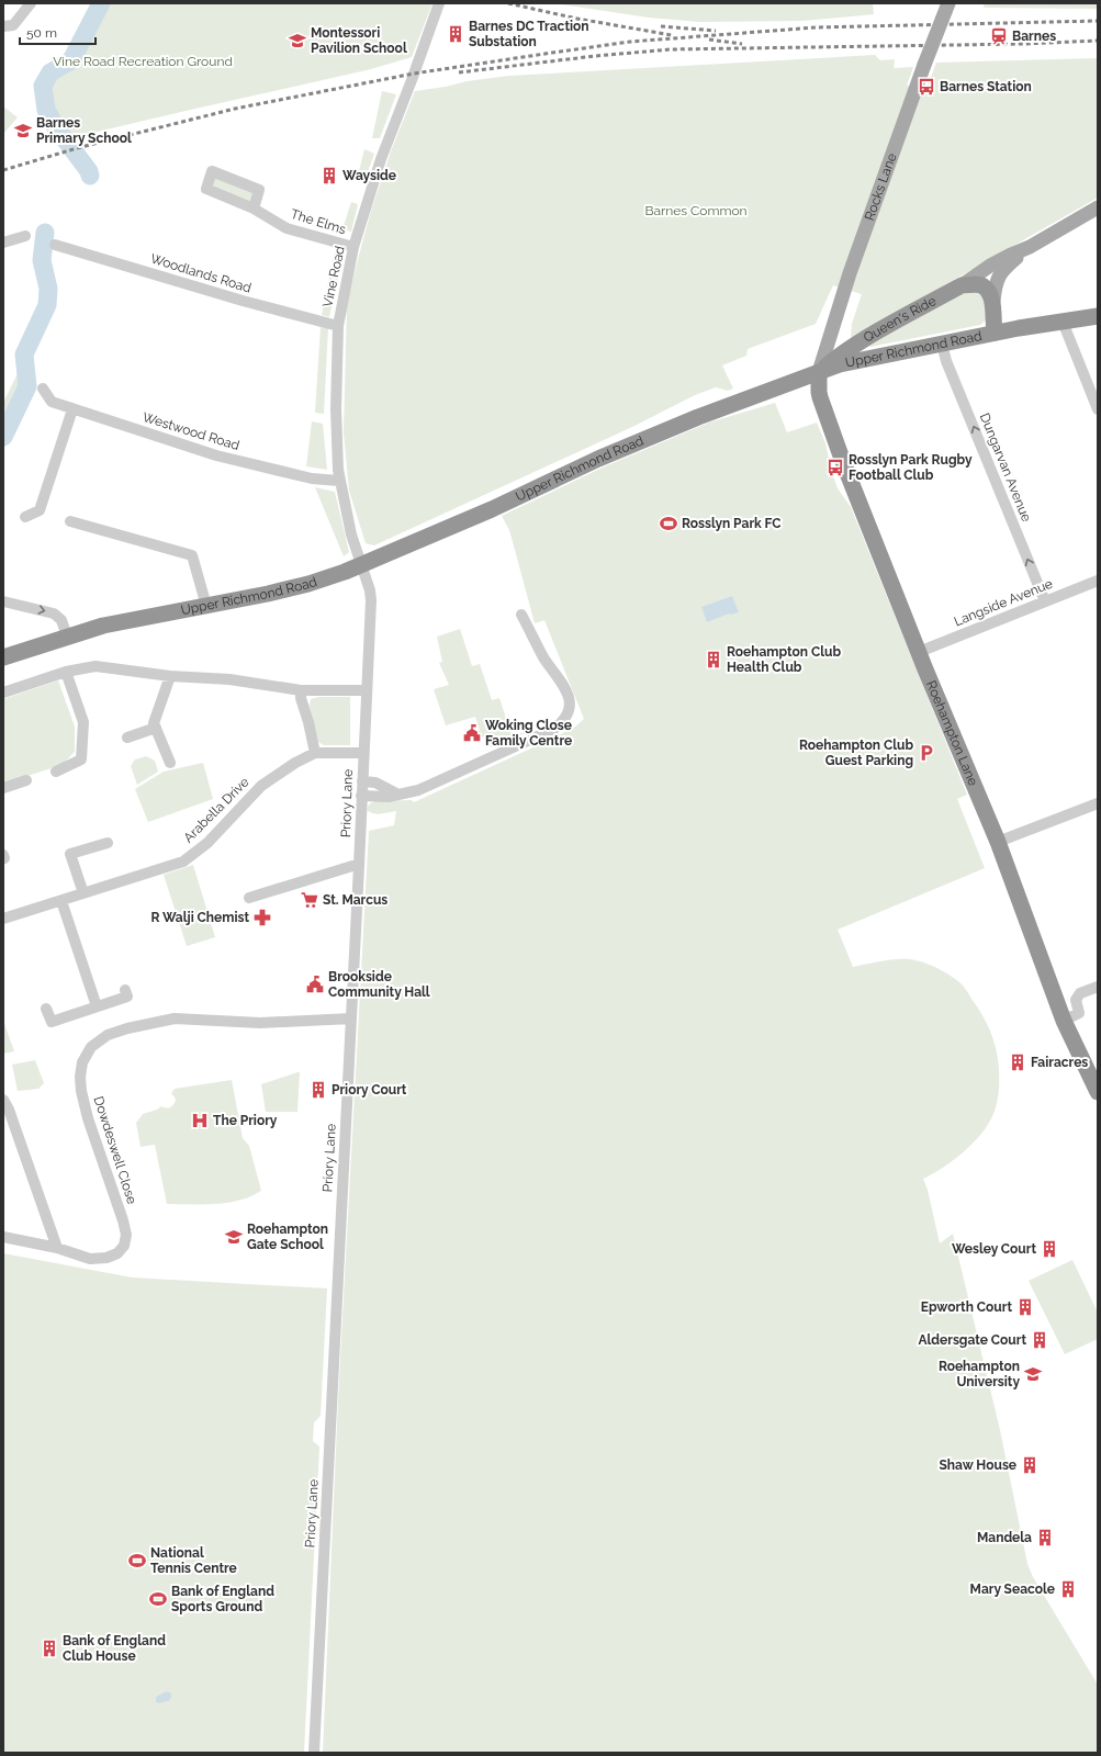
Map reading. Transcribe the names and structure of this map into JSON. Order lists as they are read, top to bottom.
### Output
{
  "streets": {
    "highway": ["Queen's Ride", "Upper Richmond Road", "Roehampton Lane"],
    "main road": ["Rocks Lane"],
    "street": [
      "The Elms",
      "Woodlands Road",
      "Vine Road",
      "Westwood Road",
      "Dungarvan Avenue",
      "Langside Avenue",
      "Priory Lane",
      "Arabella Drive",
      "Dowdeswell Close"
    ]
  },
  "crossings": [
    ["Rocks Lane", "Queen's Ride"],
    ["Rocks Lane", "Upper Richmond Road"],
    ["Rocks Lane", "Roehampton Lane"],
    ["The Elms", "Vine Road"],
    ["Woodlands Road", "Vine Road"],
    ["Vine Road", "Upper Richmond Road"],
    ["Vine Road", "Westwood Road"],
    ["Vine Road", "Priory Lane"],
    ["Queen's Ride", "Upper Richmond Road"],
    ["Queen's Ride", "Roehampton Lane"],
    ["Upper Richmond Road", "Dungarvan Avenue"],
    ["Upper Richmond Road", "Roehampton Lane"],
    ["Upper Richmond Road", "Priory Lane"],
    ["Dungarvan Avenue", "Langside Avenue"],
    ["Langside Avenue", "Roehampton Lane"],
    ["Priory Lane", "Arabella Drive"],
    ["Priory Lane", "Dowdeswell Close"]
  ],
  "one_way": ["Dungarvan Avenue"],
  "parks": ["Vine Road Recreation Ground", "Barnes Common"],
  "places": {
    "building": [
      "Barnes DC Traction Substation",
      "Wayside",
      "Roehampton Club Health Club",
      "Fairacres",
      "Priory Court",
      "Wesley Court",
      "Epworth Court",
      "Aldersgate Court",
      "Shaw House",
      "Mandela",
      "Mary Seacole",
      "Bank of England Club House"
    ],
    "station": ["Barnes"],
    "school or university": [
      "Montessori Pavilion School",
      "Barnes Primary School",
      "Roehampton Gate School",
      "Roehampton University"
    ],
    "bus stop": ["Barnes Station", "Rosslyn Park Rugby Football Club"],
    "sports": ["Rosslyn Park FC", "National Tennis Centre", "Bank of England Sports Ground"],
    "public building": ["Woking Close Family Centre", "Brookside Community Hall"],
    "parking": ["Roehampton Club Guest Parking"],
    "supermarket": ["St. Marcus"],
    "pharmacy": ["R Walji Chemist"],
    "hospital": ["The Priory"]
  },
  "scale_bar": "50 m"
}
